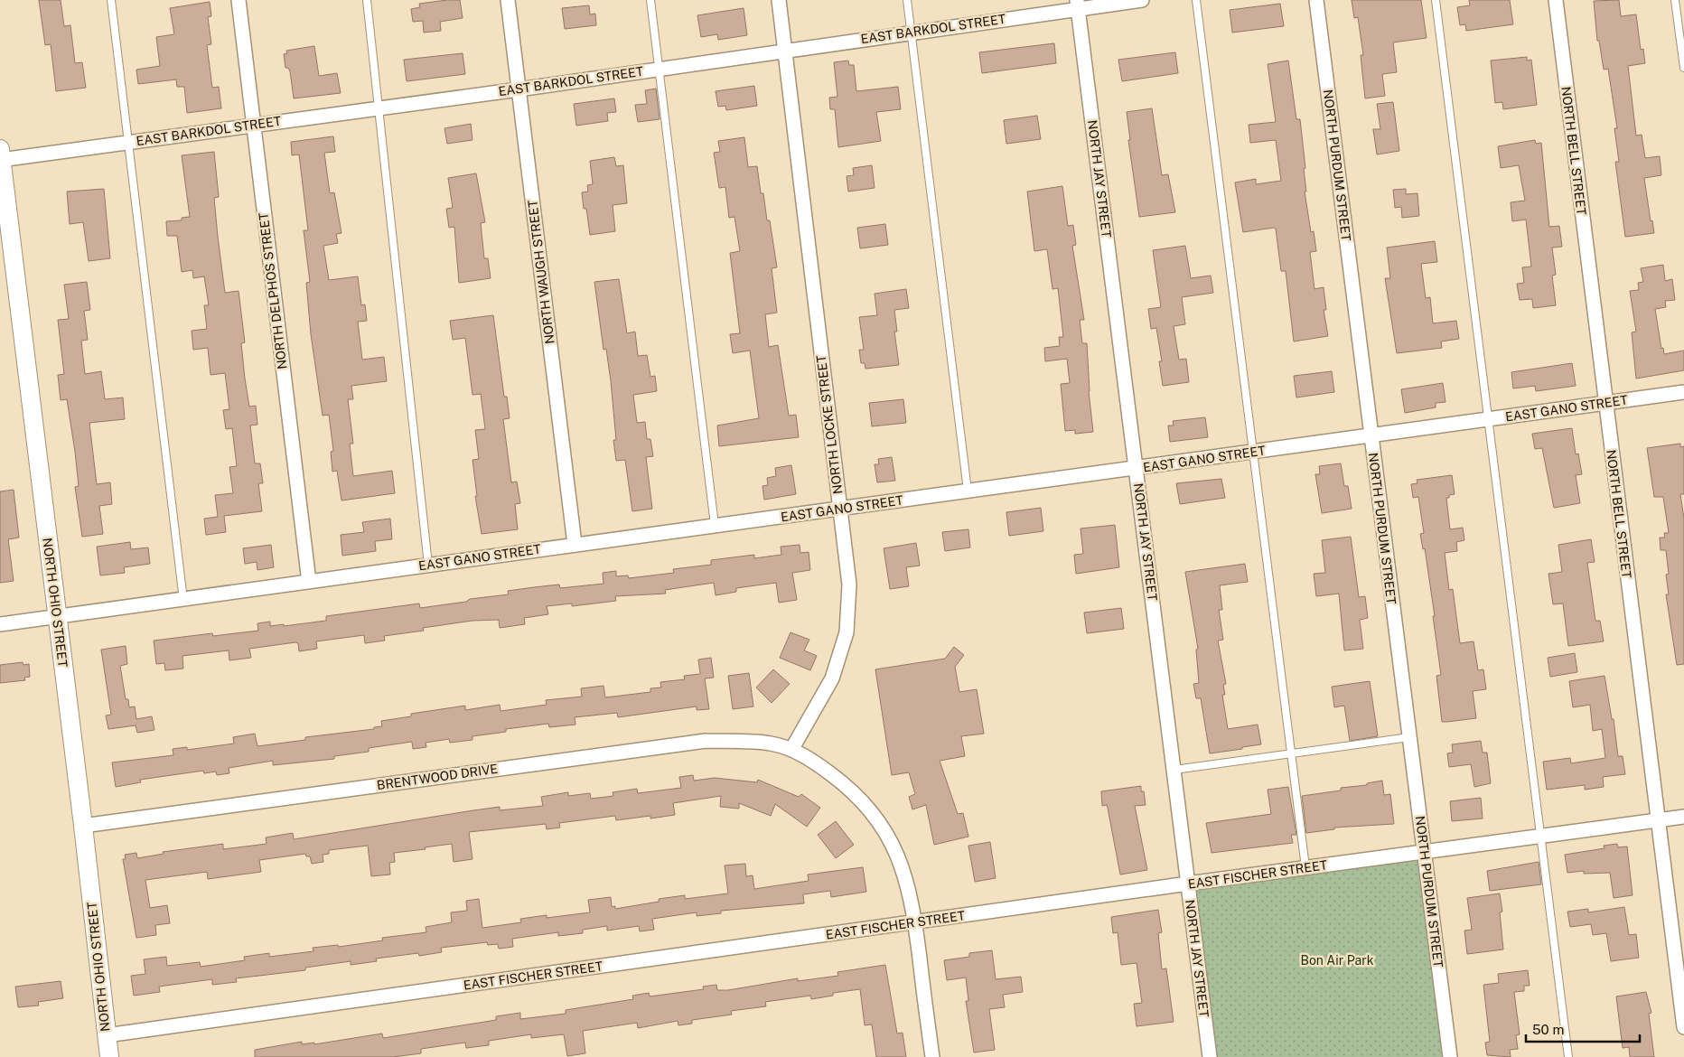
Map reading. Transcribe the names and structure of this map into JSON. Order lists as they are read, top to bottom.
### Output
{
  "streets": {
    "street": [
      "EAST BARKDOL STREET",
      "NORTH BELL STREET",
      "NORTH PURDUM STREET",
      "NORTH JAY STREET",
      "NORTH WAUGH STREET",
      "NORTH DELPHOS STREET",
      "EAST GANO STREET",
      "NORTH LOCKE STREET",
      "NORTH OHIO STREET",
      "BRENTWOOD DRIVE",
      "EAST FISCHER STREET"
    ]
  },
  "crossings": [
    ["EAST BARKDOL STREET", "NORTH JAY STREET"],
    ["EAST BARKDOL STREET", "NORTH WAUGH STREET"],
    ["EAST BARKDOL STREET", "NORTH DELPHOS STREET"],
    ["EAST BARKDOL STREET", "NORTH LOCKE STREET"],
    ["EAST BARKDOL STREET", "NORTH OHIO STREET"],
    ["NORTH BELL STREET", "EAST GANO STREET"],
    ["NORTH BELL STREET", "EAST FISCHER STREET"],
    ["NORTH PURDUM STREET", "EAST GANO STREET"],
    ["NORTH PURDUM STREET", "EAST FISCHER STREET"],
    ["NORTH JAY STREET", "EAST GANO STREET"],
    ["NORTH JAY STREET", "EAST FISCHER STREET"],
    ["NORTH WAUGH STREET", "EAST GANO STREET"],
    ["NORTH DELPHOS STREET", "EAST GANO STREET"],
    ["EAST GANO STREET", "NORTH LOCKE STREET"],
    ["EAST GANO STREET", "NORTH OHIO STREET"],
    ["NORTH LOCKE STREET", "BRENTWOOD DRIVE"],
    ["NORTH OHIO STREET", "BRENTWOOD DRIVE"],
    ["NORTH OHIO STREET", "EAST FISCHER STREET"]
  ],
  "parks": ["Bon Air Park"],
  "scale_bar": "50 m"
}
